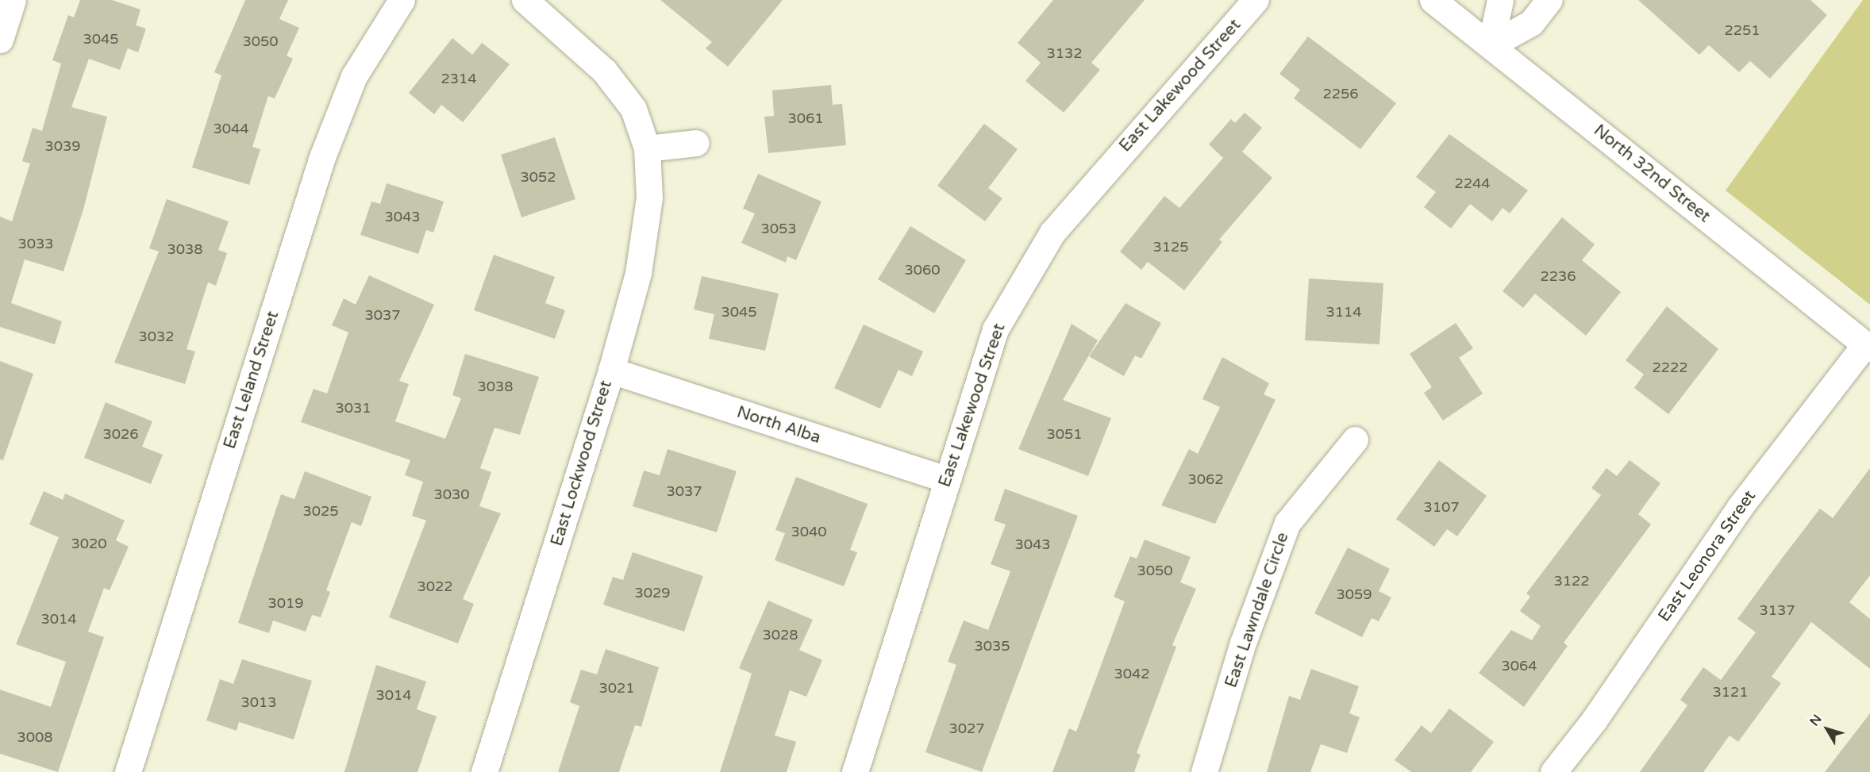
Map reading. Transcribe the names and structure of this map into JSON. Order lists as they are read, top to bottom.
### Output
{
  "streets": {
    "street": [
      "East Lakewood Street",
      "North 32nd Street",
      "East Leland Street",
      "North Alba",
      "East Lockwood Street",
      "East Leonora Street",
      "East Lawndale Circle"
    ]
  },
  "crossings": [
    ["East Lakewood Street", "North Alba"],
    ["North 32nd Street", "East Leonora Street"],
    ["North Alba", "East Lockwood Street"]
  ],
  "house_numbers": [
    "2251",
    "3045",
    "3050",
    "3132",
    "2314",
    "2256",
    "3061",
    "3044",
    "3039",
    "3052",
    "2244",
    "3043",
    "3053",
    "3033",
    "3125",
    "3038",
    "3060",
    "2236",
    "3045",
    "3114",
    "3037",
    "3032",
    "2222",
    "3038",
    "3031",
    "3026",
    "3051",
    "3062",
    "3037",
    "3030",
    "3107",
    "3025",
    "3040",
    "3020",
    "3043",
    "3050",
    "3122",
    "3022",
    "3029",
    "3059",
    "3019",
    "3137",
    "3014",
    "3028",
    "3035",
    "3064",
    "3042",
    "3021",
    "3121",
    "3014",
    "3013",
    "3027",
    "3008"
  ],
  "north": "top left"
}
